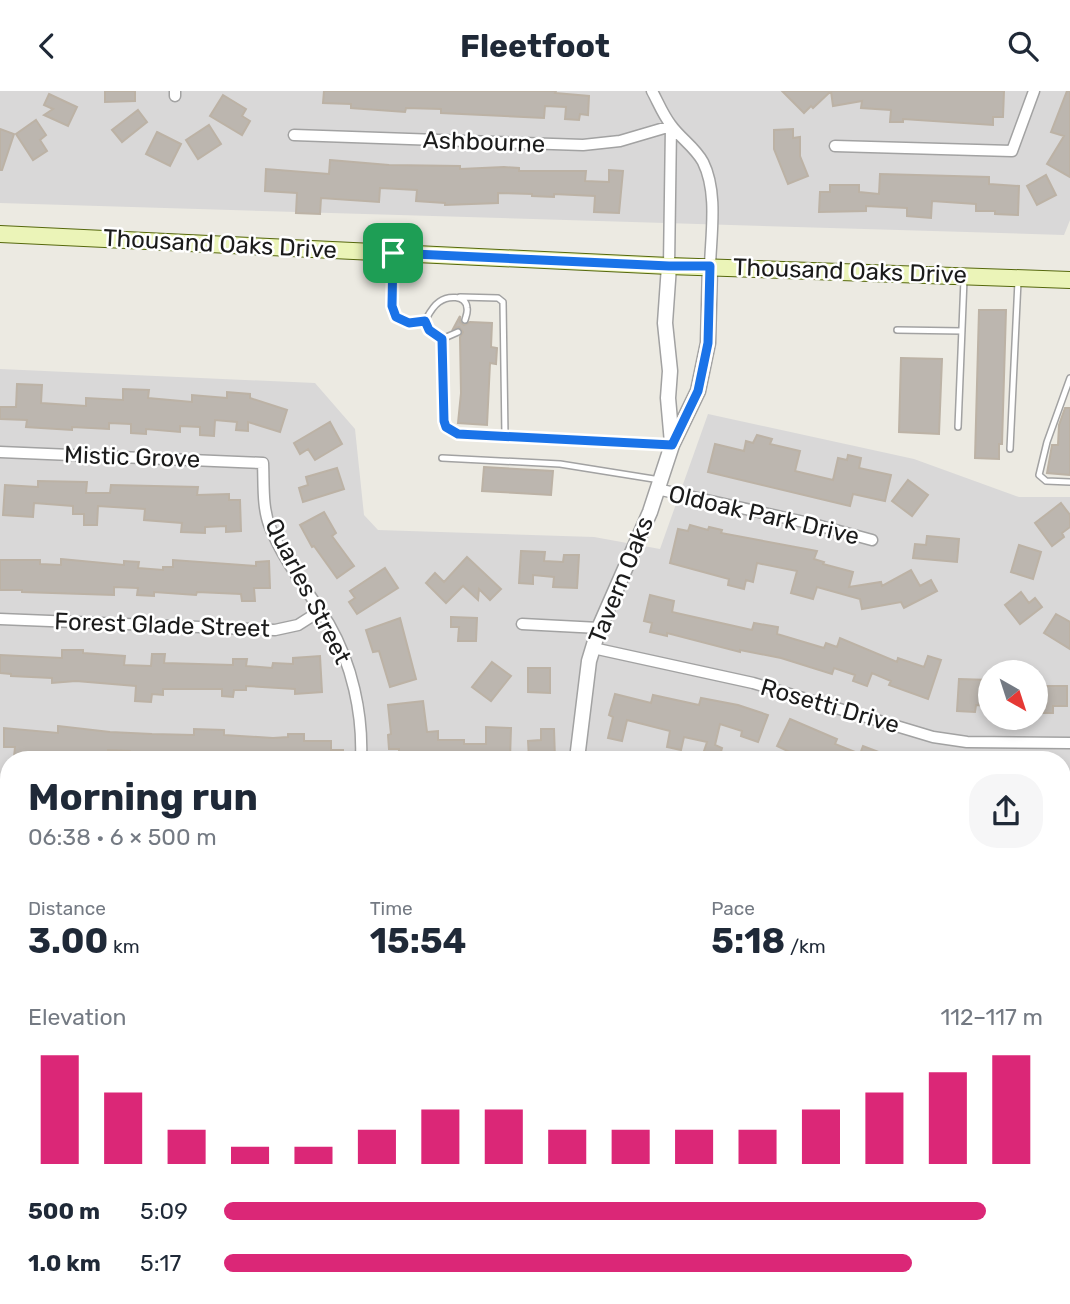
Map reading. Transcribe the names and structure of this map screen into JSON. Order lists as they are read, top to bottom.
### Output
{
  "streets": {
    "main road": ["Thousand Oaks Drive"],
    "street": [
      "Ashbourne",
      "Mistic Grove",
      "Oldoak Park Drive",
      "Tavern Oaks",
      "Quarles Street",
      "Forest Glade Street",
      "Rosetti Drive"
    ]
  },
  "crossings": [
    ["Ashbourne", "Tavern Oaks"],
    ["Thousand Oaks Drive", "Tavern Oaks"],
    ["Mistic Grove", "Quarles Street"],
    ["Oldoak Park Drive", "Tavern Oaks"],
    ["Tavern Oaks", "Rosetti Drive"],
    ["Quarles Street", "Forest Glade Street"]
  ],
  "north": "bottom right",
  "page": {
    "header": "Fleetfoot",
    "heading": ["Morning run", "06:38 · 6 × 500 m"],
    "stats": [
      ["Distance", "3.00 km"],
      ["Time", "15:54"],
      ["Pace", "5:18 /km"]
    ],
    "chart": ["Elevation", "112–117 m"],
    "list": [
      {
        "name": "500 m",
        "note": "5:09"
      },
      {
        "name": "1.0 km",
        "note": "5:17"
      }
    ]
  }
}
